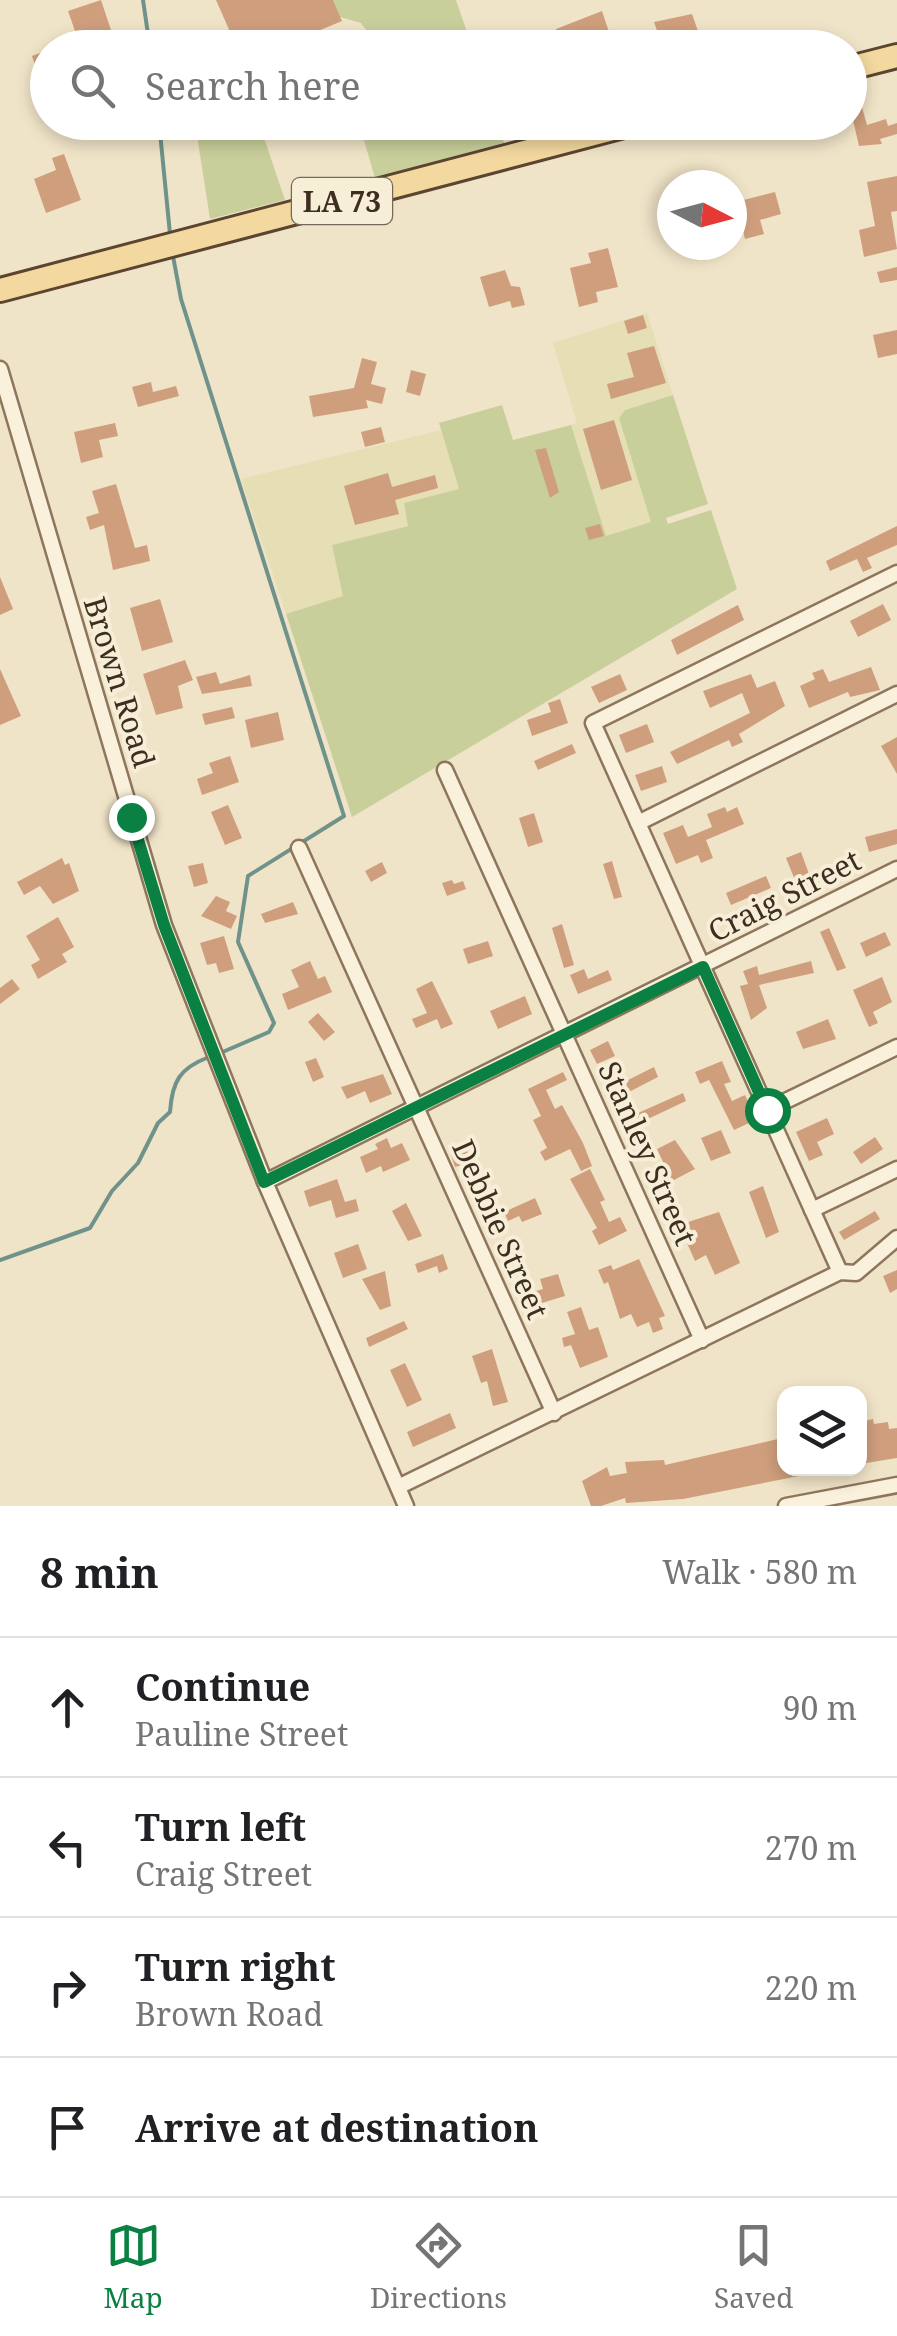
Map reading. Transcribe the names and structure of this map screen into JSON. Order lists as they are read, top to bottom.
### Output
{
  "streets": {
    "main road": ["LA 73"],
    "street": [
      "Brown Road",
      "Craig Street",
      "Stanley Street",
      "Debbie Street"
    ]
  },
  "crossings": [
    ["Brown Road", "Craig Street"],
    ["Craig Street", "Stanley Street"],
    ["Craig Street", "Debbie Street"]
  ],
  "north": "right",
  "page": {
    "search": "Search here",
    "heading": ["8 min", "Walk · 580 m"],
    "list": [
      ["Continue", "Pauline Street", "90 m"],
      ["Turn left", "Craig Street", "270 m"],
      ["Turn right", "Brown Road", "220 m"],
      "Arrive at destination"
    ],
    "nav": ["Map", "Directions", "Saved"]
  }
}
